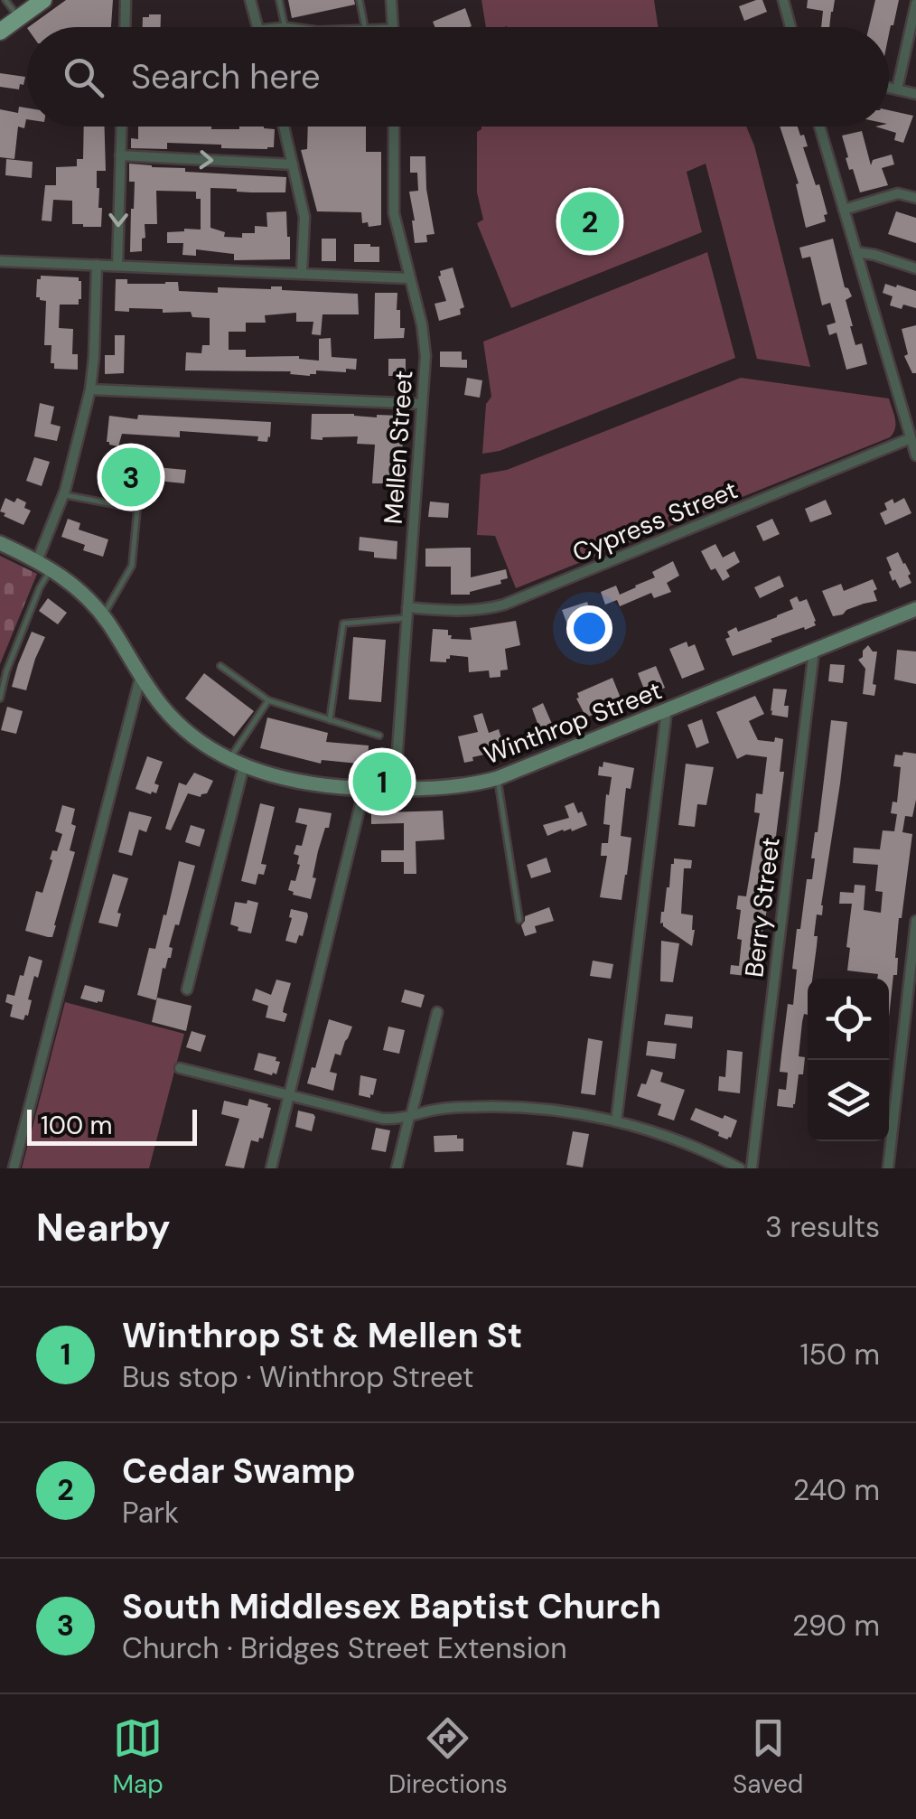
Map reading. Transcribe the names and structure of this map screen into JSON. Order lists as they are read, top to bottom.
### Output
{
  "streets": {
    "street": [
      "Mellen Street",
      "Cypress Street",
      "Winthrop Street",
      "Berry Street"
    ]
  },
  "crossings": [
    ["Mellen Street", "Cypress Street"],
    ["Mellen Street", "Winthrop Street"],
    ["Winthrop Street", "Berry Street"]
  ],
  "scale_bar": "100 m",
  "page": {
    "search": "Search here",
    "pins": ["2", "3", "1"],
    "scale": "100 m",
    "heading": ["Nearby", "3 results"],
    "list": [
      {
        "mark": "1",
        "name": "Winthrop St & Mellen St",
        "note": "Bus stop · Winthrop Street",
        "value": "150 m"
      },
      {
        "mark": "2",
        "name": "Cedar Swamp",
        "note": "Park",
        "value": "240 m"
      },
      {
        "mark": "3",
        "name": "South Middlesex Baptist Church",
        "note": "Church · Bridges Street Extension",
        "value": "290 m"
      }
    ],
    "nav": ["Map", "Directions", "Saved"]
  }
}
